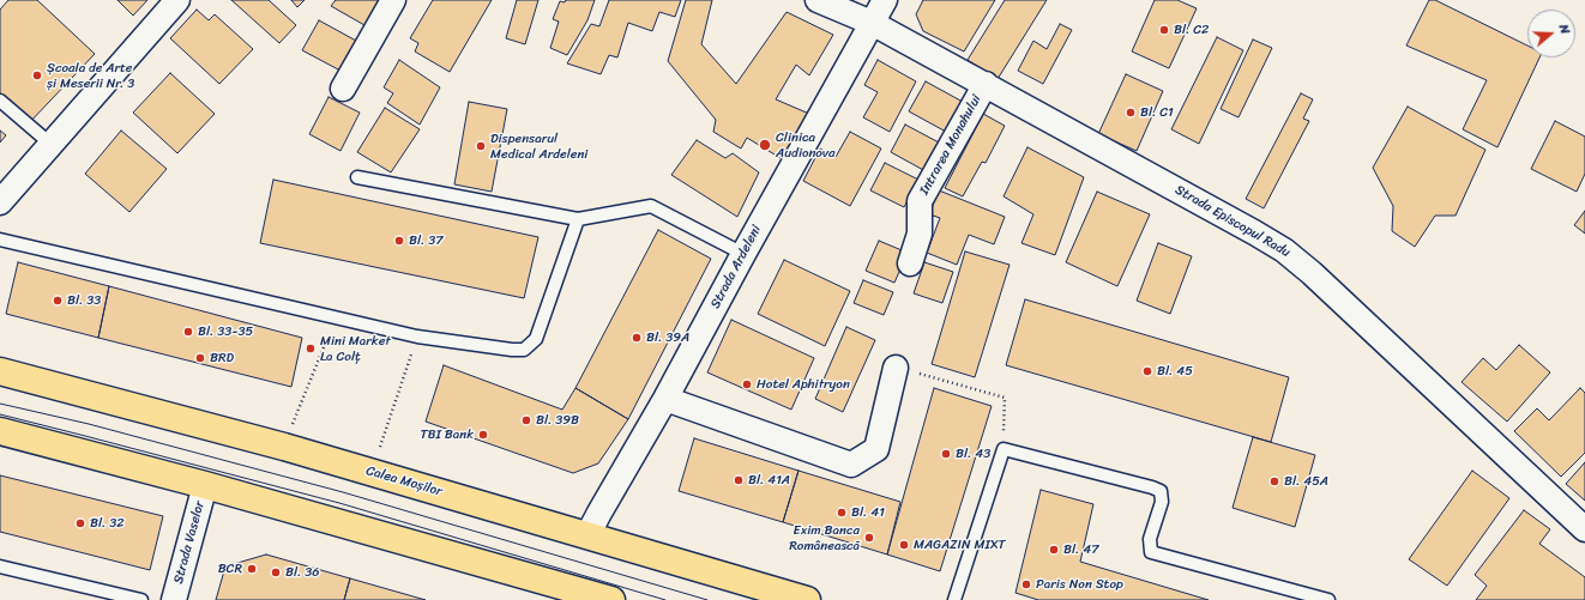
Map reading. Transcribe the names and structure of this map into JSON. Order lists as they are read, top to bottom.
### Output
{
  "streets": {
    "main road": ["Calea Moșilor"],
    "street": [
      "Intrarea Monahului",
      "Strada Episcopul Radu",
      "Strada Ardeleni",
      "Strada Vaselor"
    ]
  },
  "crossings": [
    ["Intrarea Monahului", "Strada Episcopul Radu"],
    ["Strada Episcopul Radu", "Strada Ardeleni"],
    ["Strada Ardeleni", "Calea Moșilor"]
  ],
  "places": [
    "Bl. C2",
    "Școala de Arte și Meserii Nr. 3",
    "Bl. C1",
    "Clinica Audionova",
    "Dispensarul Medical Ardeleni",
    "Bl. 37",
    "Bl. 33",
    "Bl. 33-35",
    "Bl. 39A",
    "Mini Market La Colț",
    "BRD",
    "Bl. 45",
    "Hotel Aphitryon",
    "Bl. 39B",
    "TBI Bank",
    "Bl. 43",
    "Bl. 41A",
    "Bl. 45A",
    "Bl. 41",
    "Bl. 32",
    "Exim Banca Românească",
    "MAGAZIN MIXT",
    "Bl. 47",
    "BCR",
    "Bl. 36",
    "Paris Non Stop"
  ],
  "north": "right"
}
